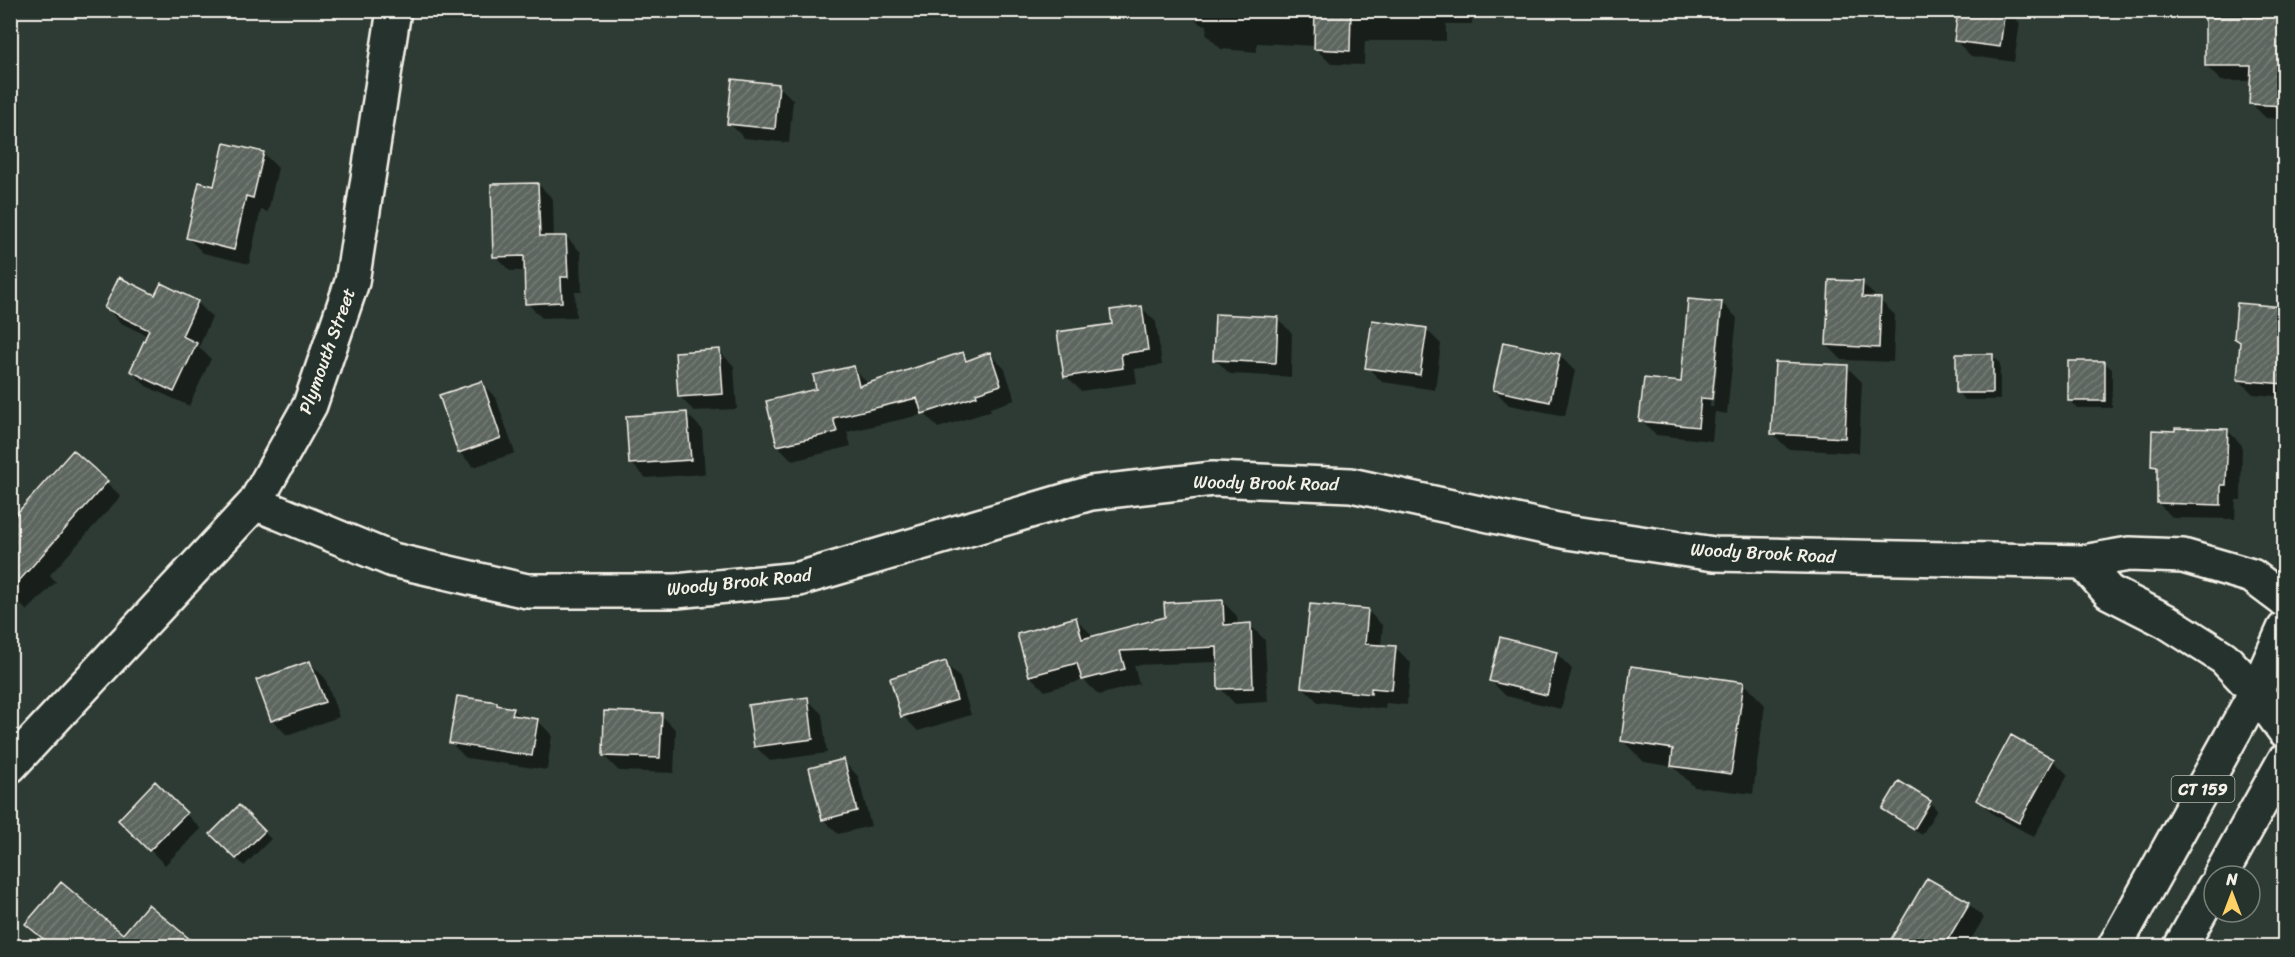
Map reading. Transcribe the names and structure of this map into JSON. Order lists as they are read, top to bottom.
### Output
{
  "streets": {
    "street": ["Plymouth Street", "Woody Brook Road", "CT 159"]
  },
  "crossings": [
    ["Plymouth Street", "Woody Brook Road"]
  ],
  "north": "top"
}
